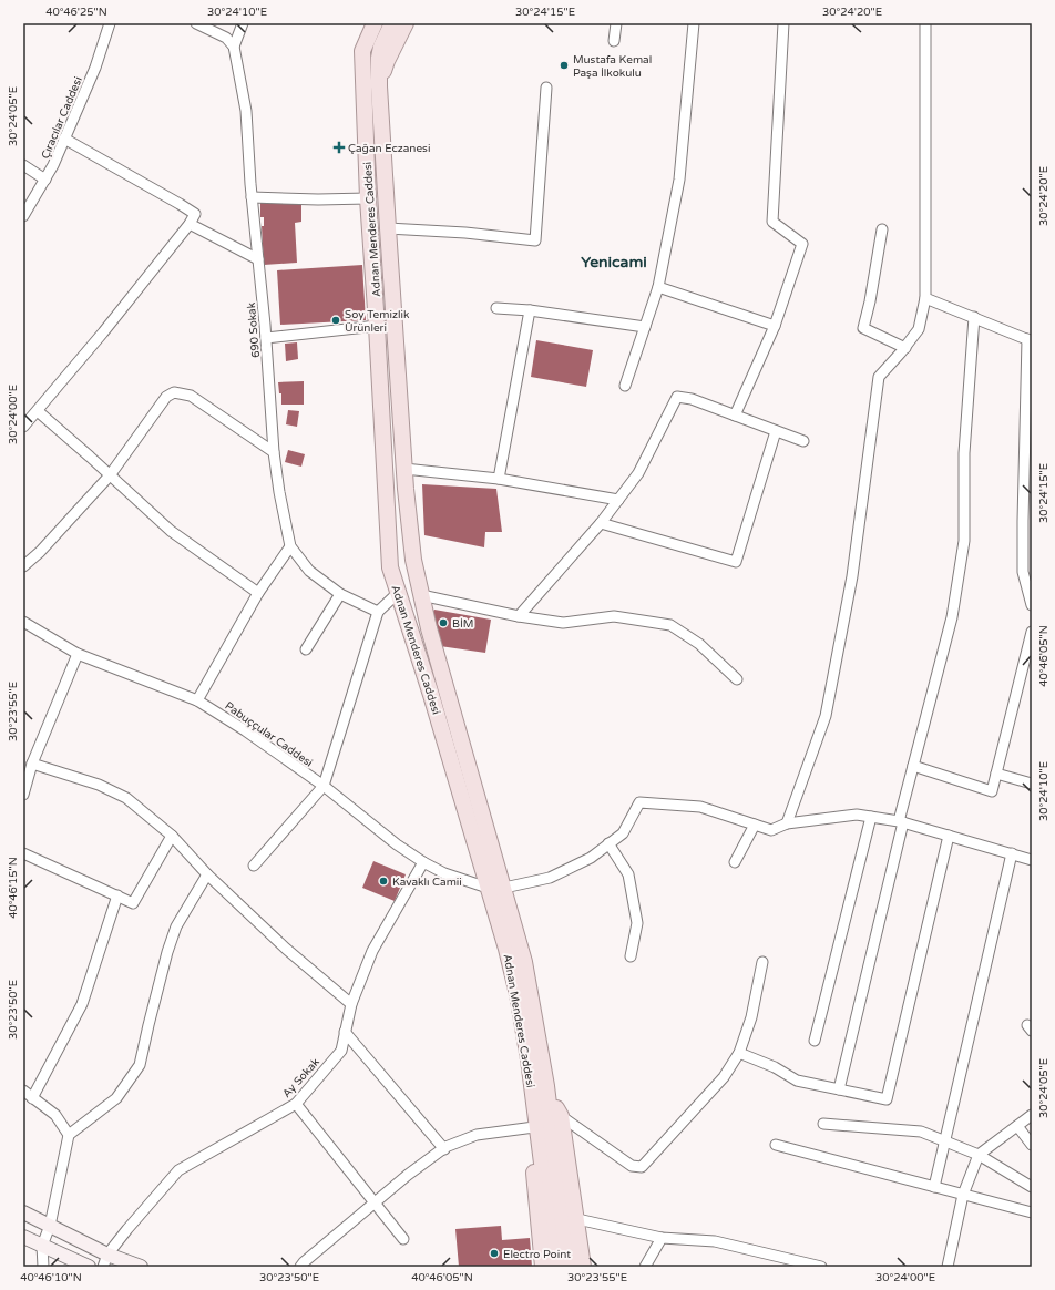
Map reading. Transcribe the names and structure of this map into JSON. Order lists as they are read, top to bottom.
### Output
{
  "streets": {
    "main road": ["Adnan Menderes Caddesi"],
    "street": [
      "Çıracılar Caddesi",
      "690 Sokak",
      "Pabuççular Caddesi",
      "Ay Sokak"
    ]
  },
  "crossings": [
    ["Adnan Menderes Caddesi", "Pabuççular Caddesi"],
    ["Pabuççular Caddesi", "Ay Sokak"]
  ],
  "districts": ["Yenicami"],
  "places": {
    "other": [
      "Mustafa Kemal Paşa İlkokulu",
      "Soy Temizlik Ürünleri",
      "BİM",
      "Kavaklı Camii",
      "Electro Point"
    ],
    "health": ["Çağan Eczanesi"]
  },
  "coordinates": [
    "40°46'25\"N",
    "30°24'10\"E",
    "30°24'15\"E",
    "30°24'20\"E",
    "30°24'05\"E",
    "30°24'00\"E",
    "40°46'05\"N",
    "30°23'55\"E",
    "40°46'15\"N",
    "30°23'50\"E",
    "40°46'10\"N"
  ]
}
